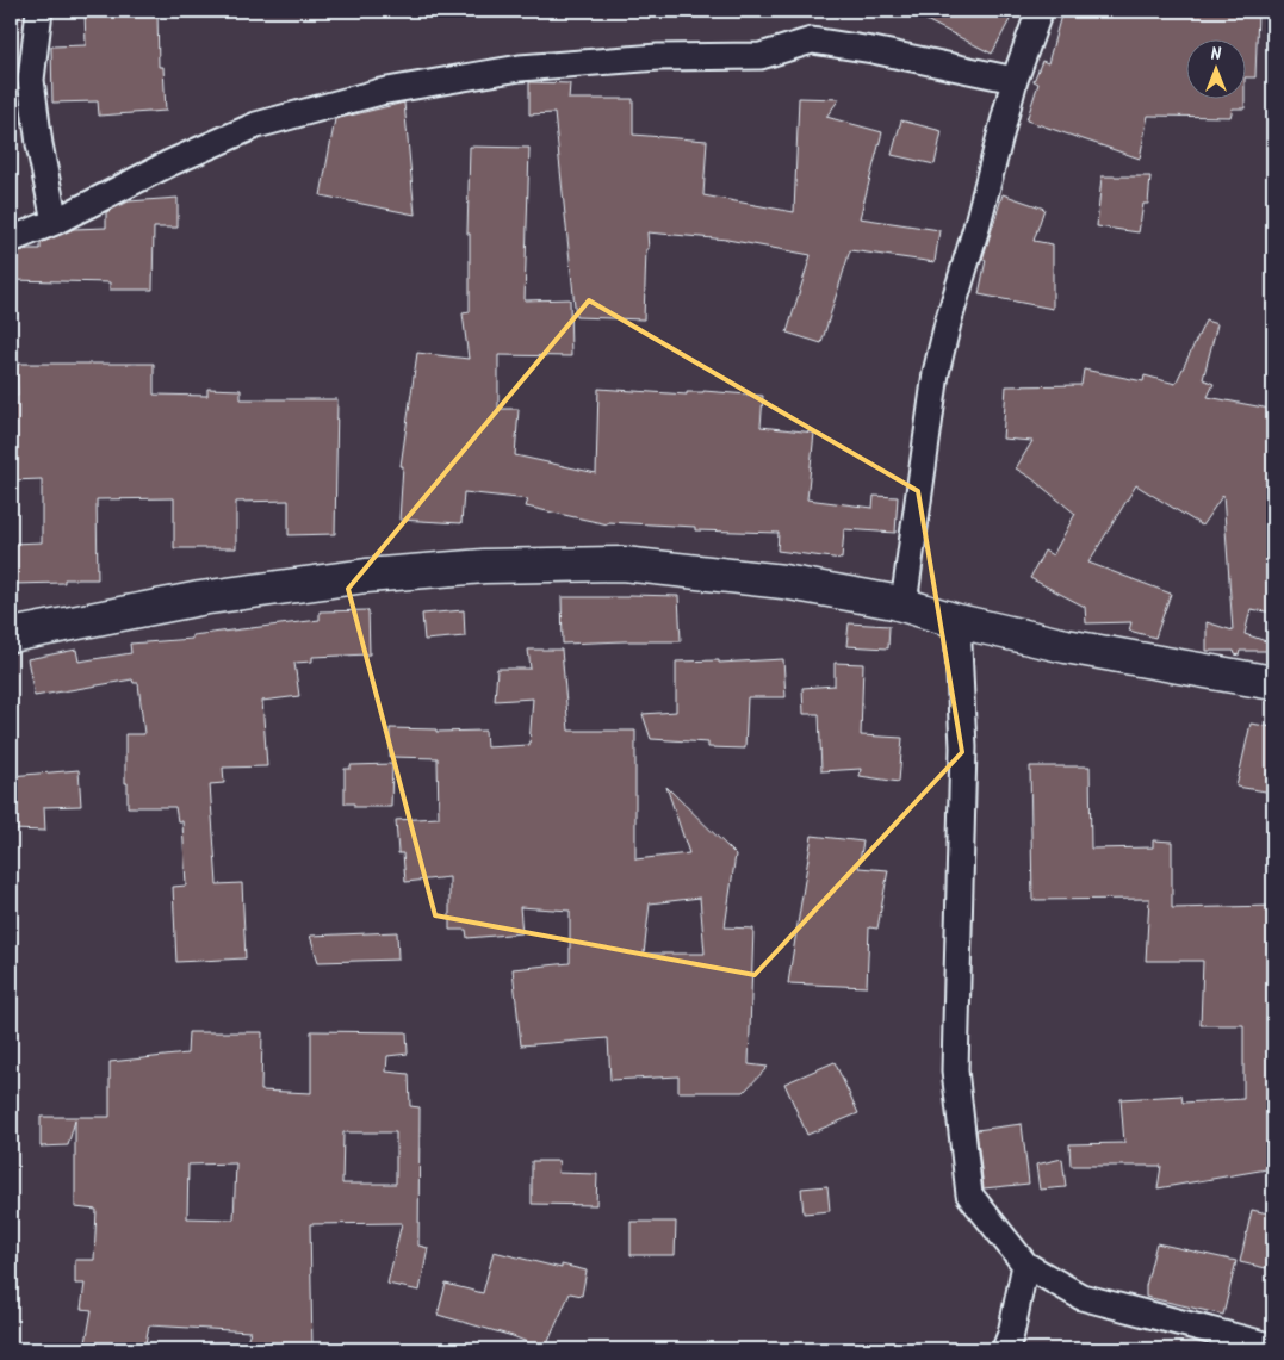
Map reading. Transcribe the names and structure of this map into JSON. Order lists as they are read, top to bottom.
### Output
{
  "north": "top"
}
